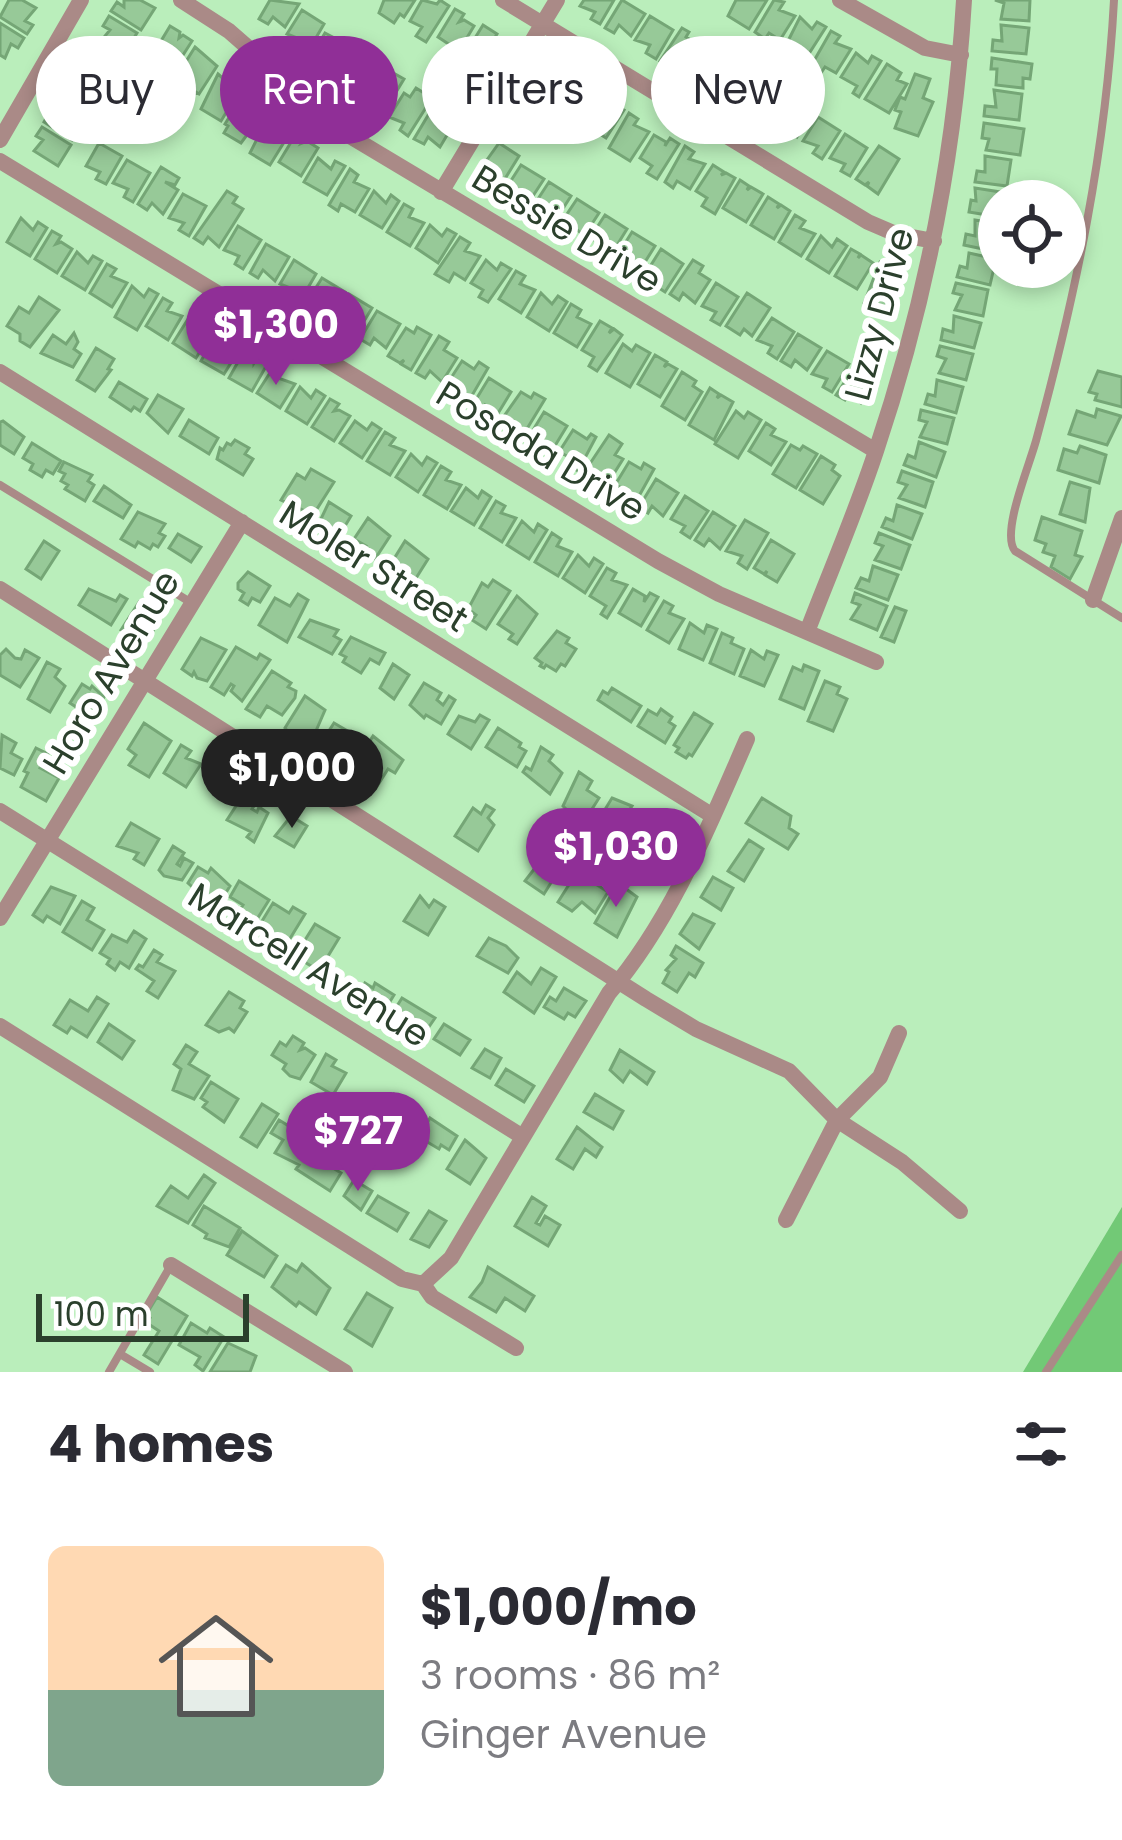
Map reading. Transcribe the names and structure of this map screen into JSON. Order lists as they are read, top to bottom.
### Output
{
  "streets": {
    "street": [
      "Bessie Drive",
      "Lizzy Drive",
      "Posada Drive",
      "Moler Street",
      "Horo Avenue",
      "Marcell Avenue"
    ]
  },
  "crossings": [
    ["Bessie Drive", "Lizzy Drive"],
    ["Lizzy Drive", "Posada Drive"],
    ["Moler Street", "Horo Avenue"],
    ["Horo Avenue", "Marcell Avenue"]
  ],
  "scale_bar": "100 m",
  "page": {
    "chip": [
      "Buy",
      "Rent",
      "Filters",
      "New"
    ],
    "price": [
      "$1,300",
      "$1,000",
      "$1,030",
      "$727"
    ],
    "scale": "100 m",
    "heading": "4 homes",
    "list": [
      {
        "name": "$1,000/mo",
        "note": "3 rooms · 86 m² · Ginger Avenue"
      }
    ]
  }
}
